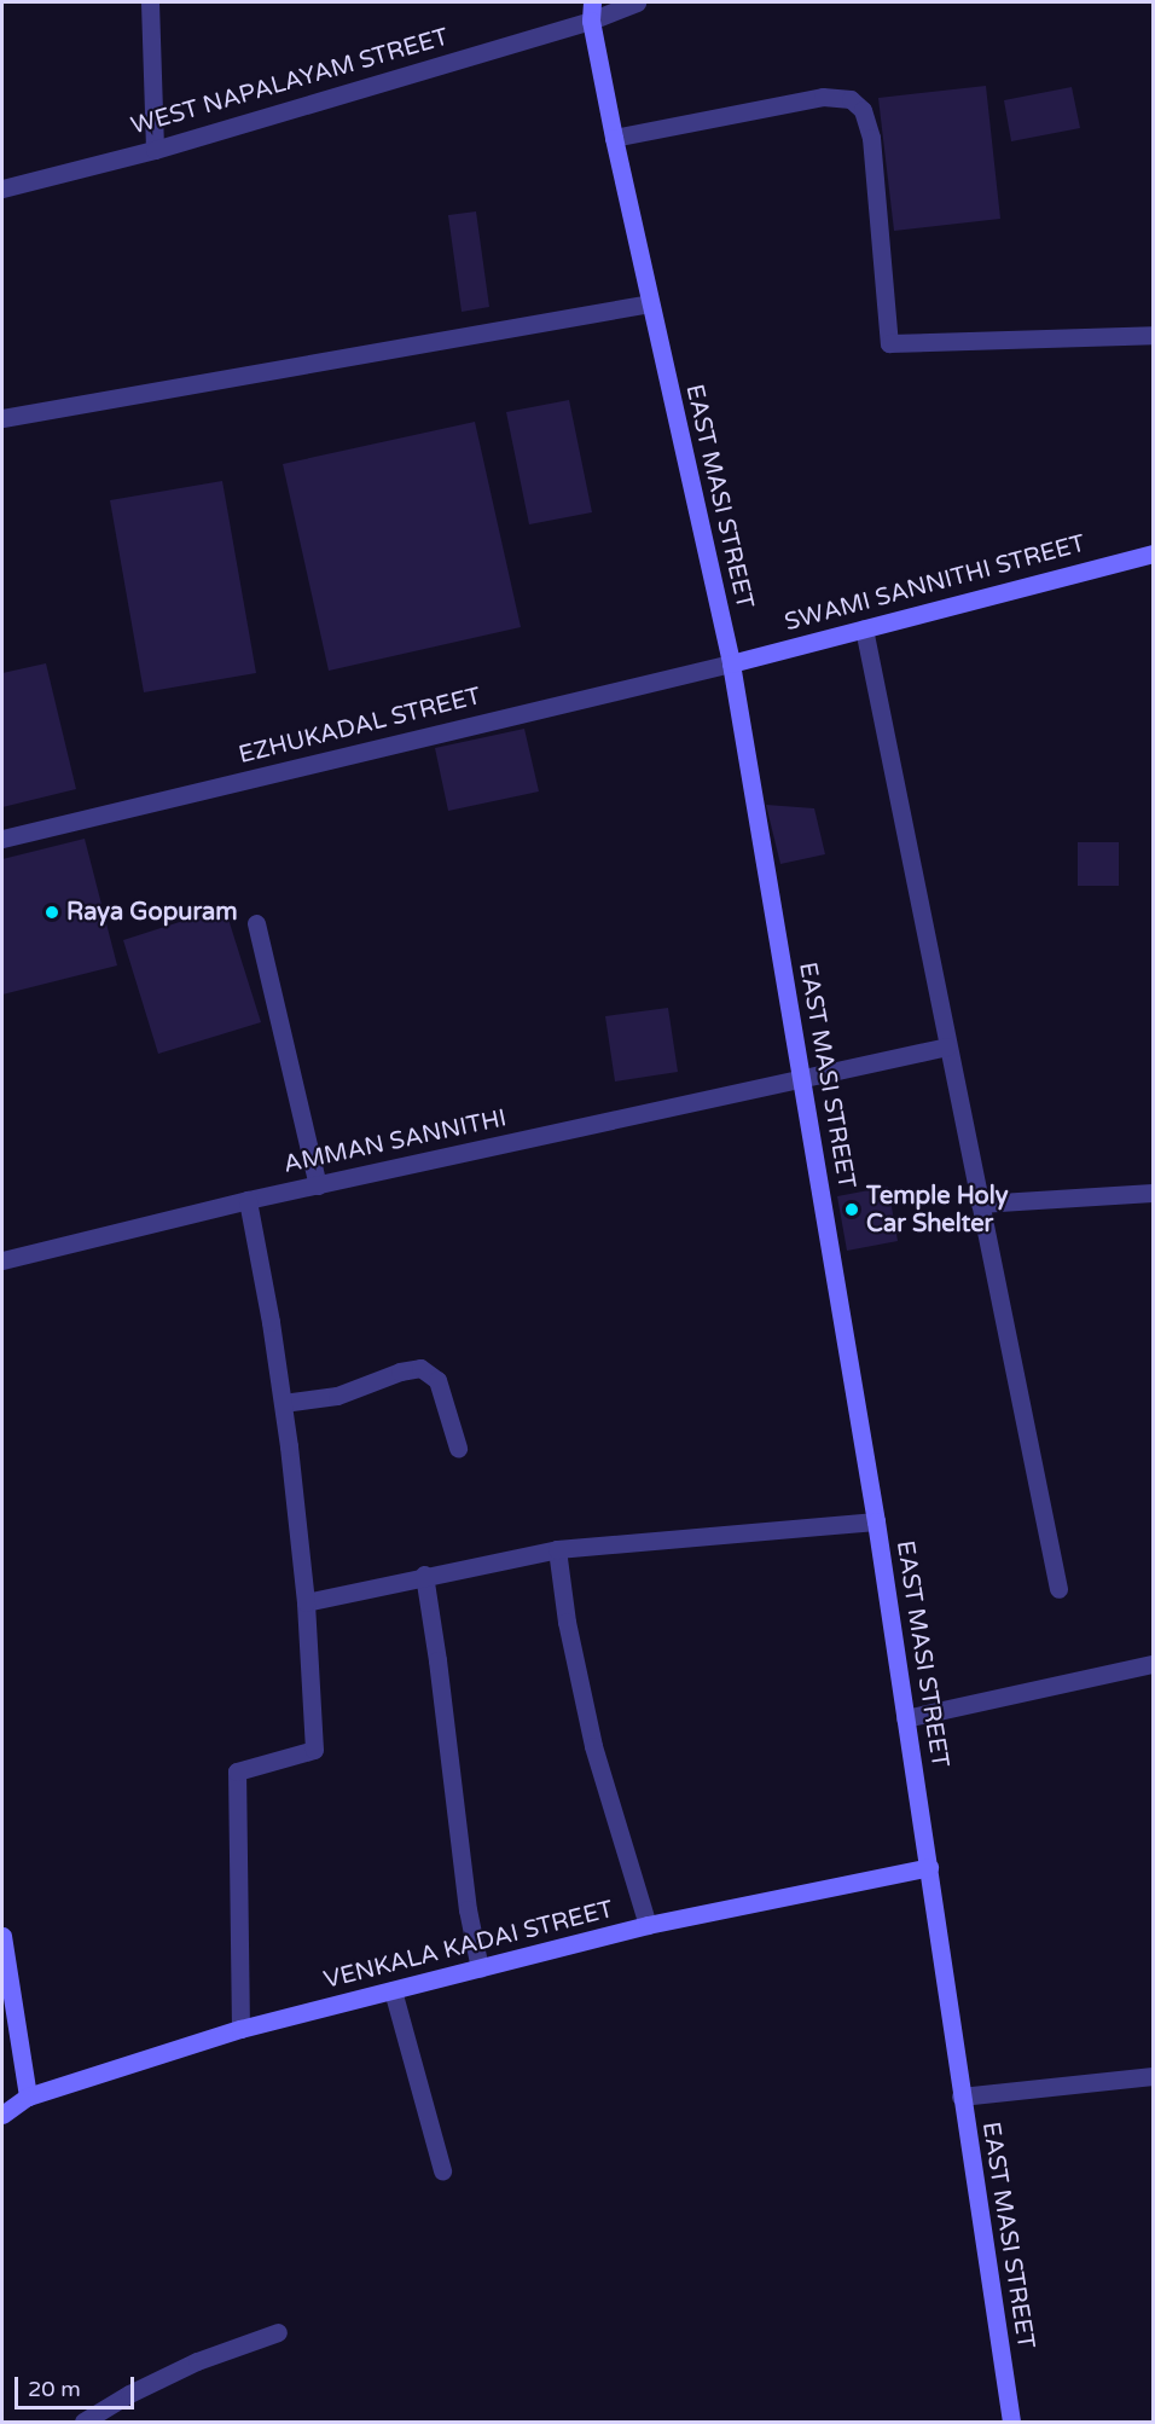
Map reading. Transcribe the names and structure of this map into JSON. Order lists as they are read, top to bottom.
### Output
{
  "streets": {
    "main road": ["EAST MASI STREET", "SWAMI SANNITHI STREET", "VENKALA KADAI STREET"],
    "street": ["WEST NAPALAYAM STREET", "EZHUKADAL STREET", "AMMAN SANNITHI"]
  },
  "crossings": [
    ["WEST NAPALAYAM STREET", "EAST MASI STREET"],
    ["EAST MASI STREET", "SWAMI SANNITHI STREET"],
    ["EAST MASI STREET", "EZHUKADAL STREET"],
    ["EAST MASI STREET", "AMMAN SANNITHI"],
    ["EAST MASI STREET", "VENKALA KADAI STREET"],
    ["SWAMI SANNITHI STREET", "EZHUKADAL STREET"]
  ],
  "places": ["Raya Gopuram", "Temple Holy Car Shelter"],
  "scale_bar": "20 m"
}
